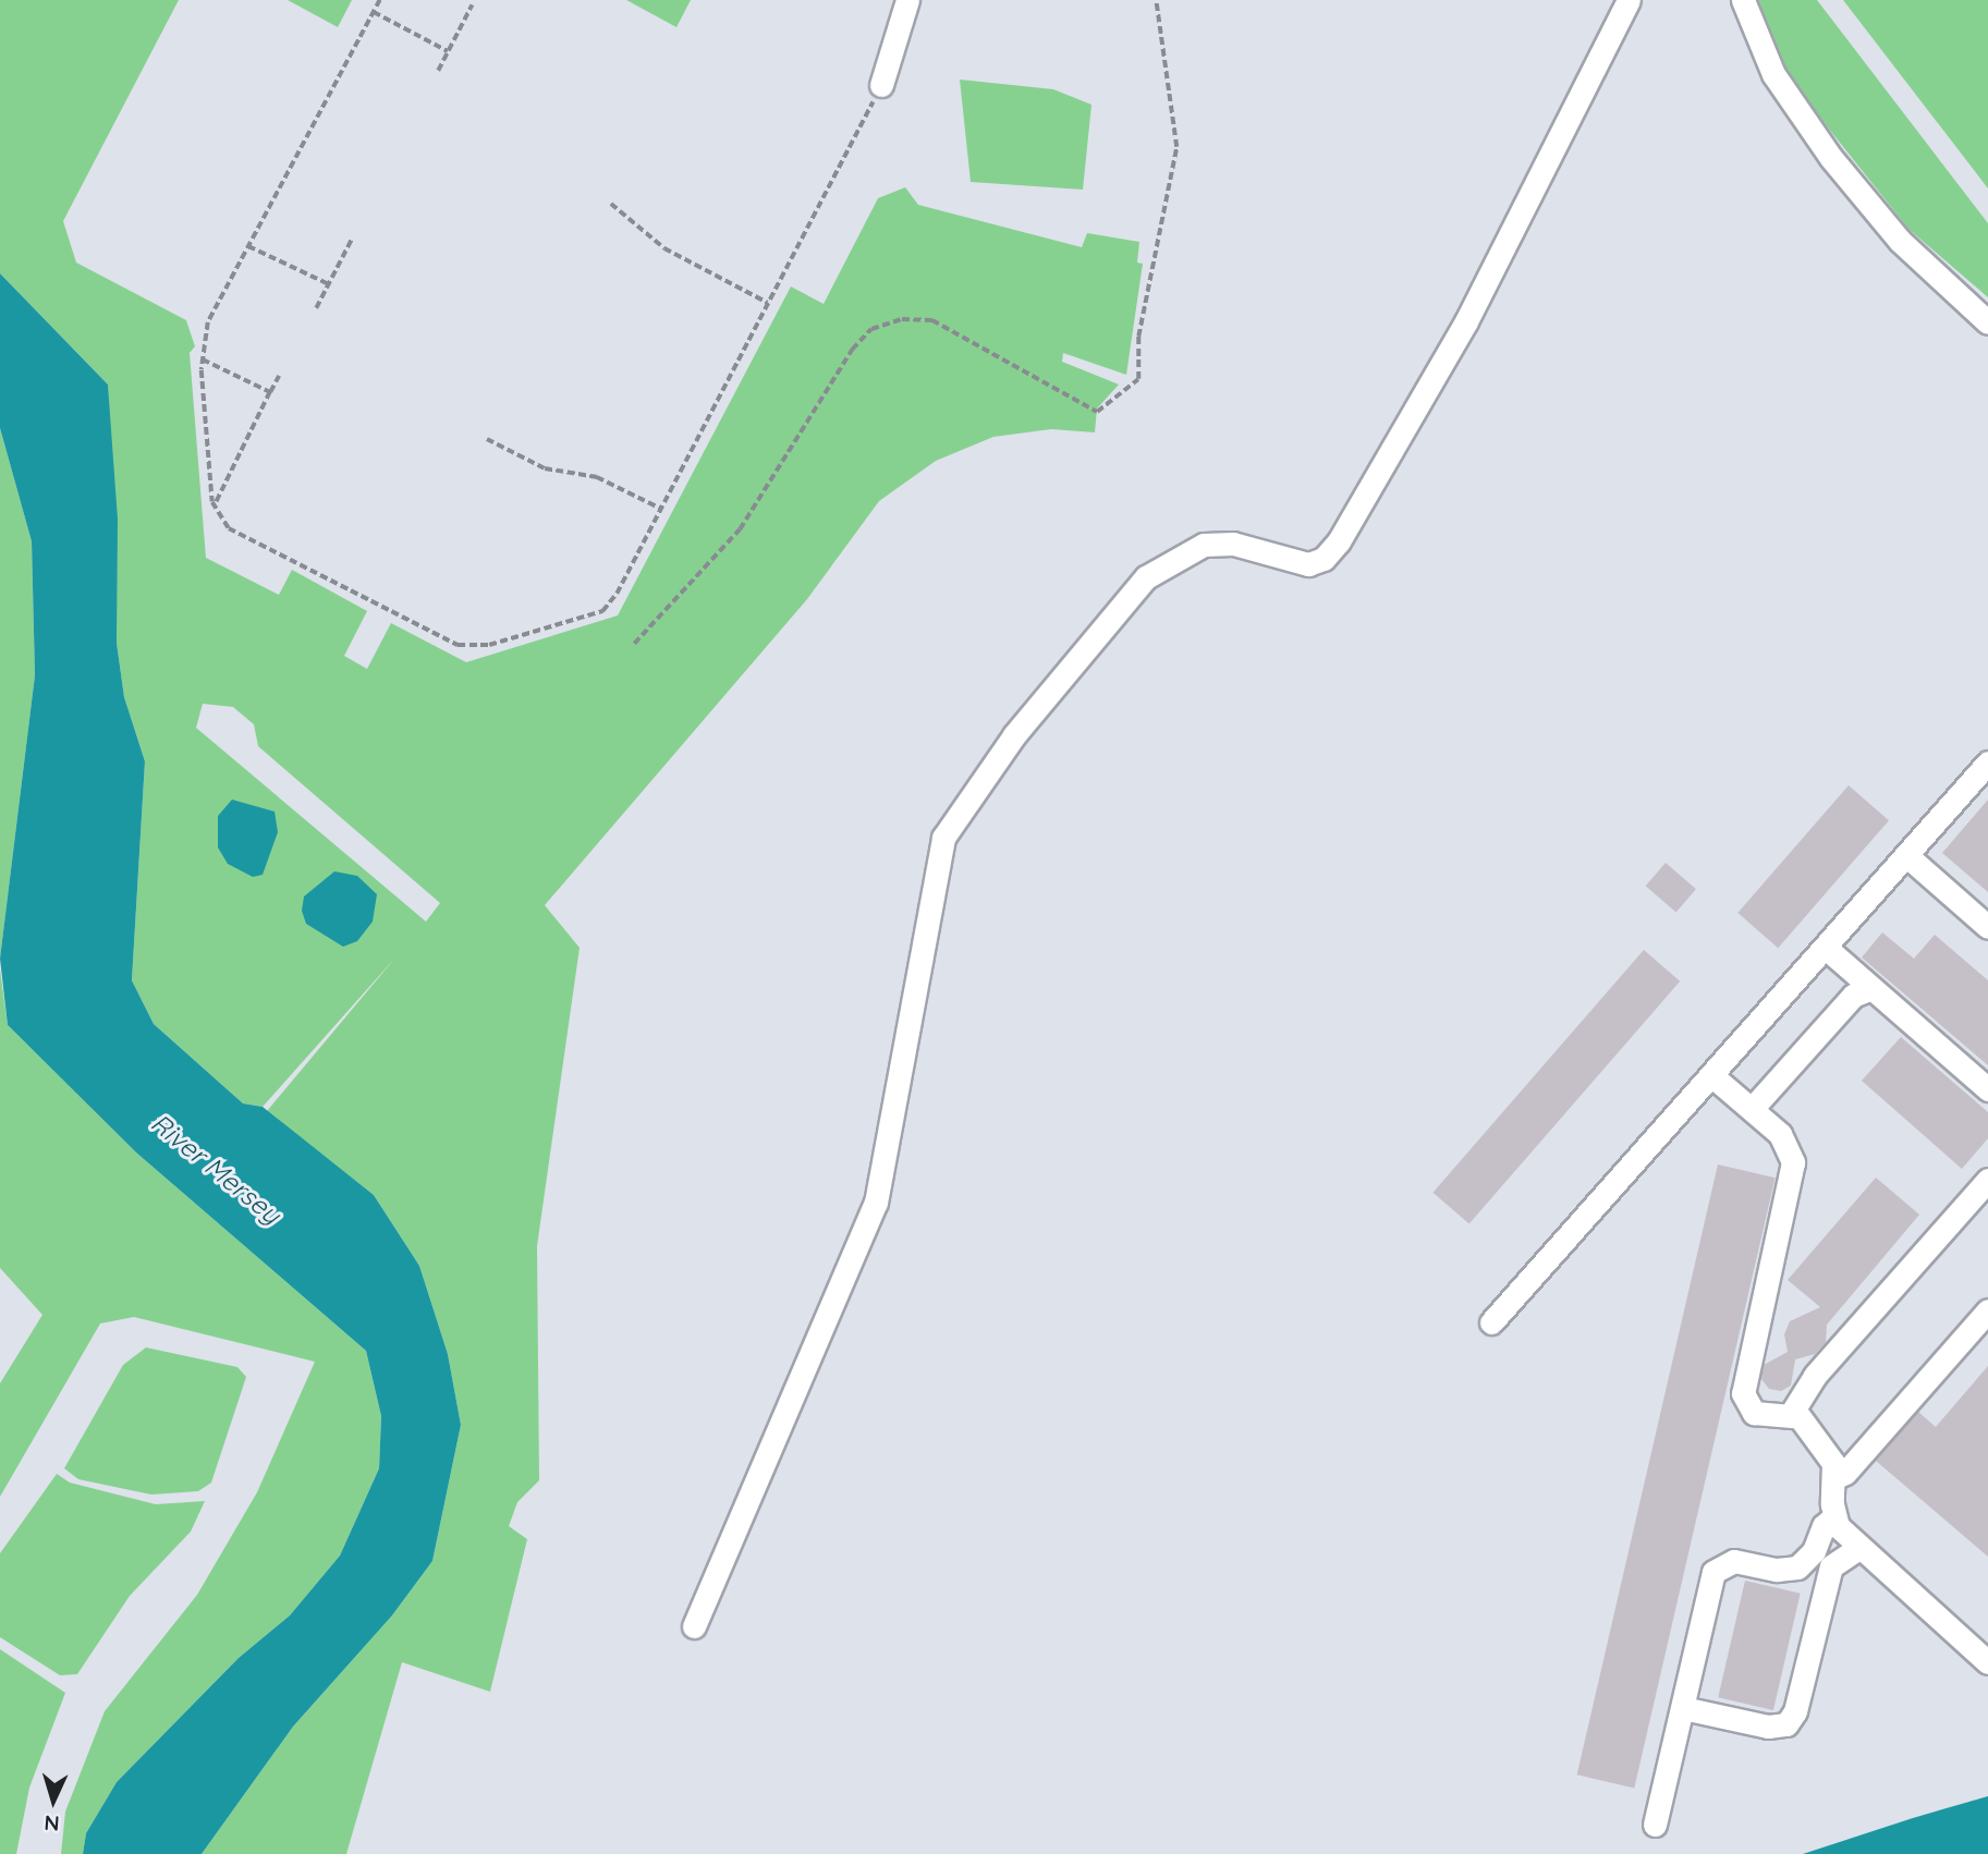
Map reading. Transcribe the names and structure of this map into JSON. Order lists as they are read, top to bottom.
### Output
{
  "water": ["River Mersey"],
  "north": "bottom"
}
